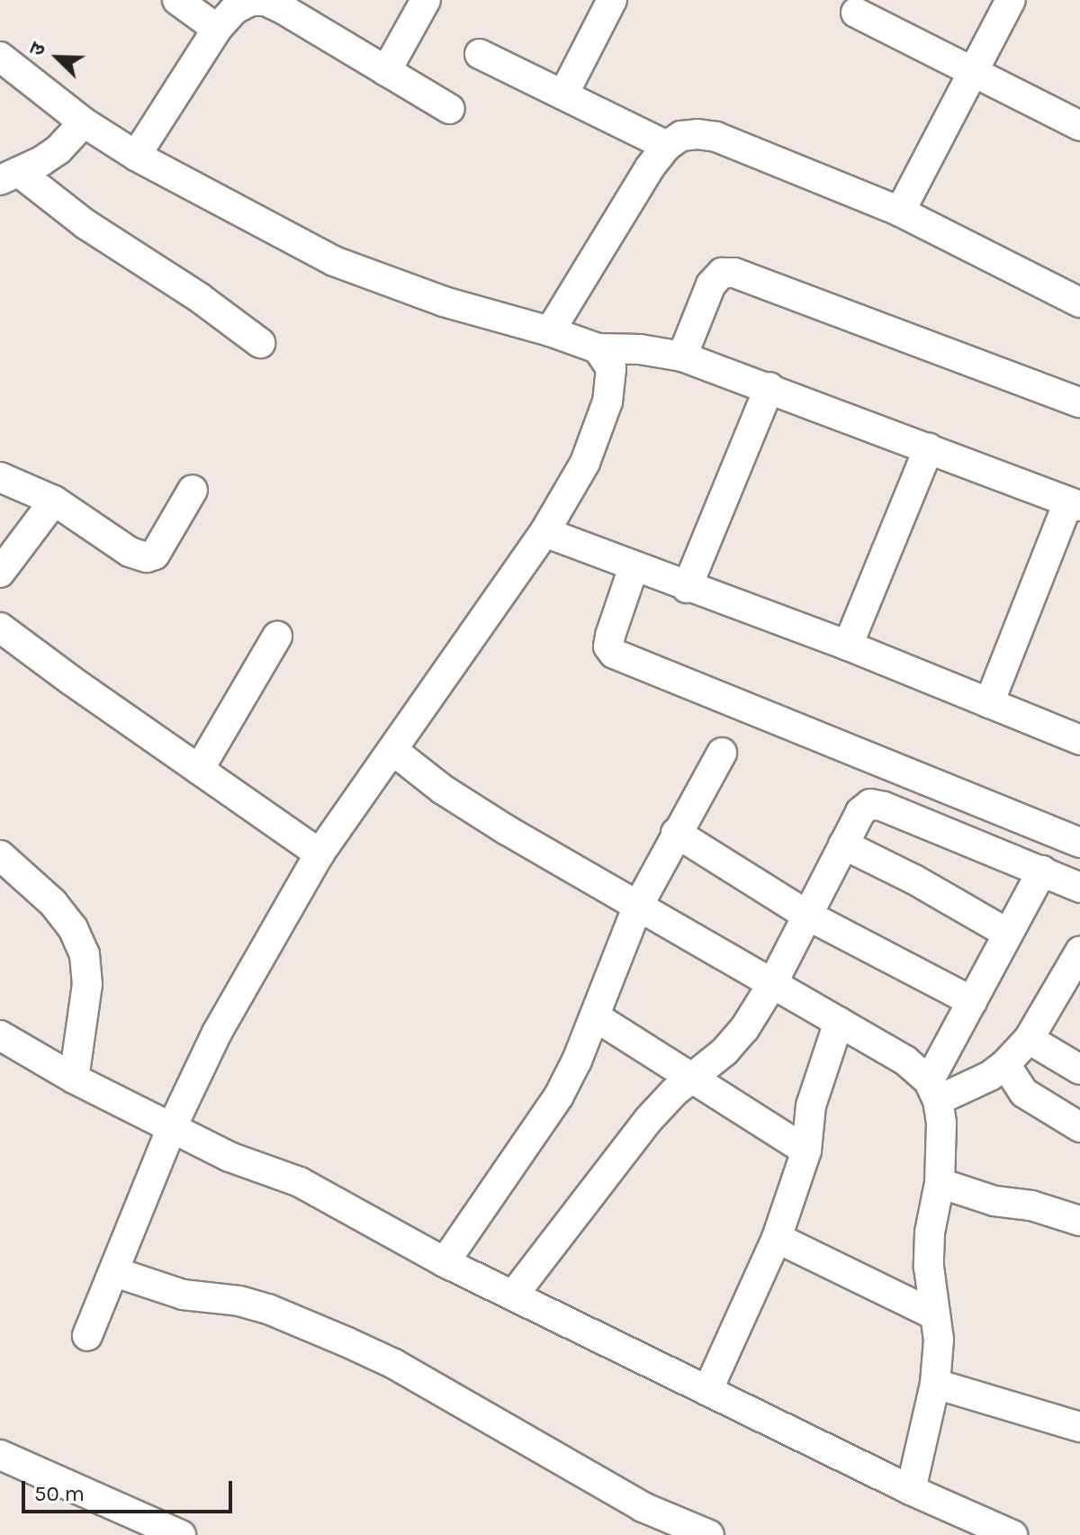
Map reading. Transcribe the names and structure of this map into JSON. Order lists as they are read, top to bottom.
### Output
{
  "scale_bar": "50 m",
  "north": "top left"
}
